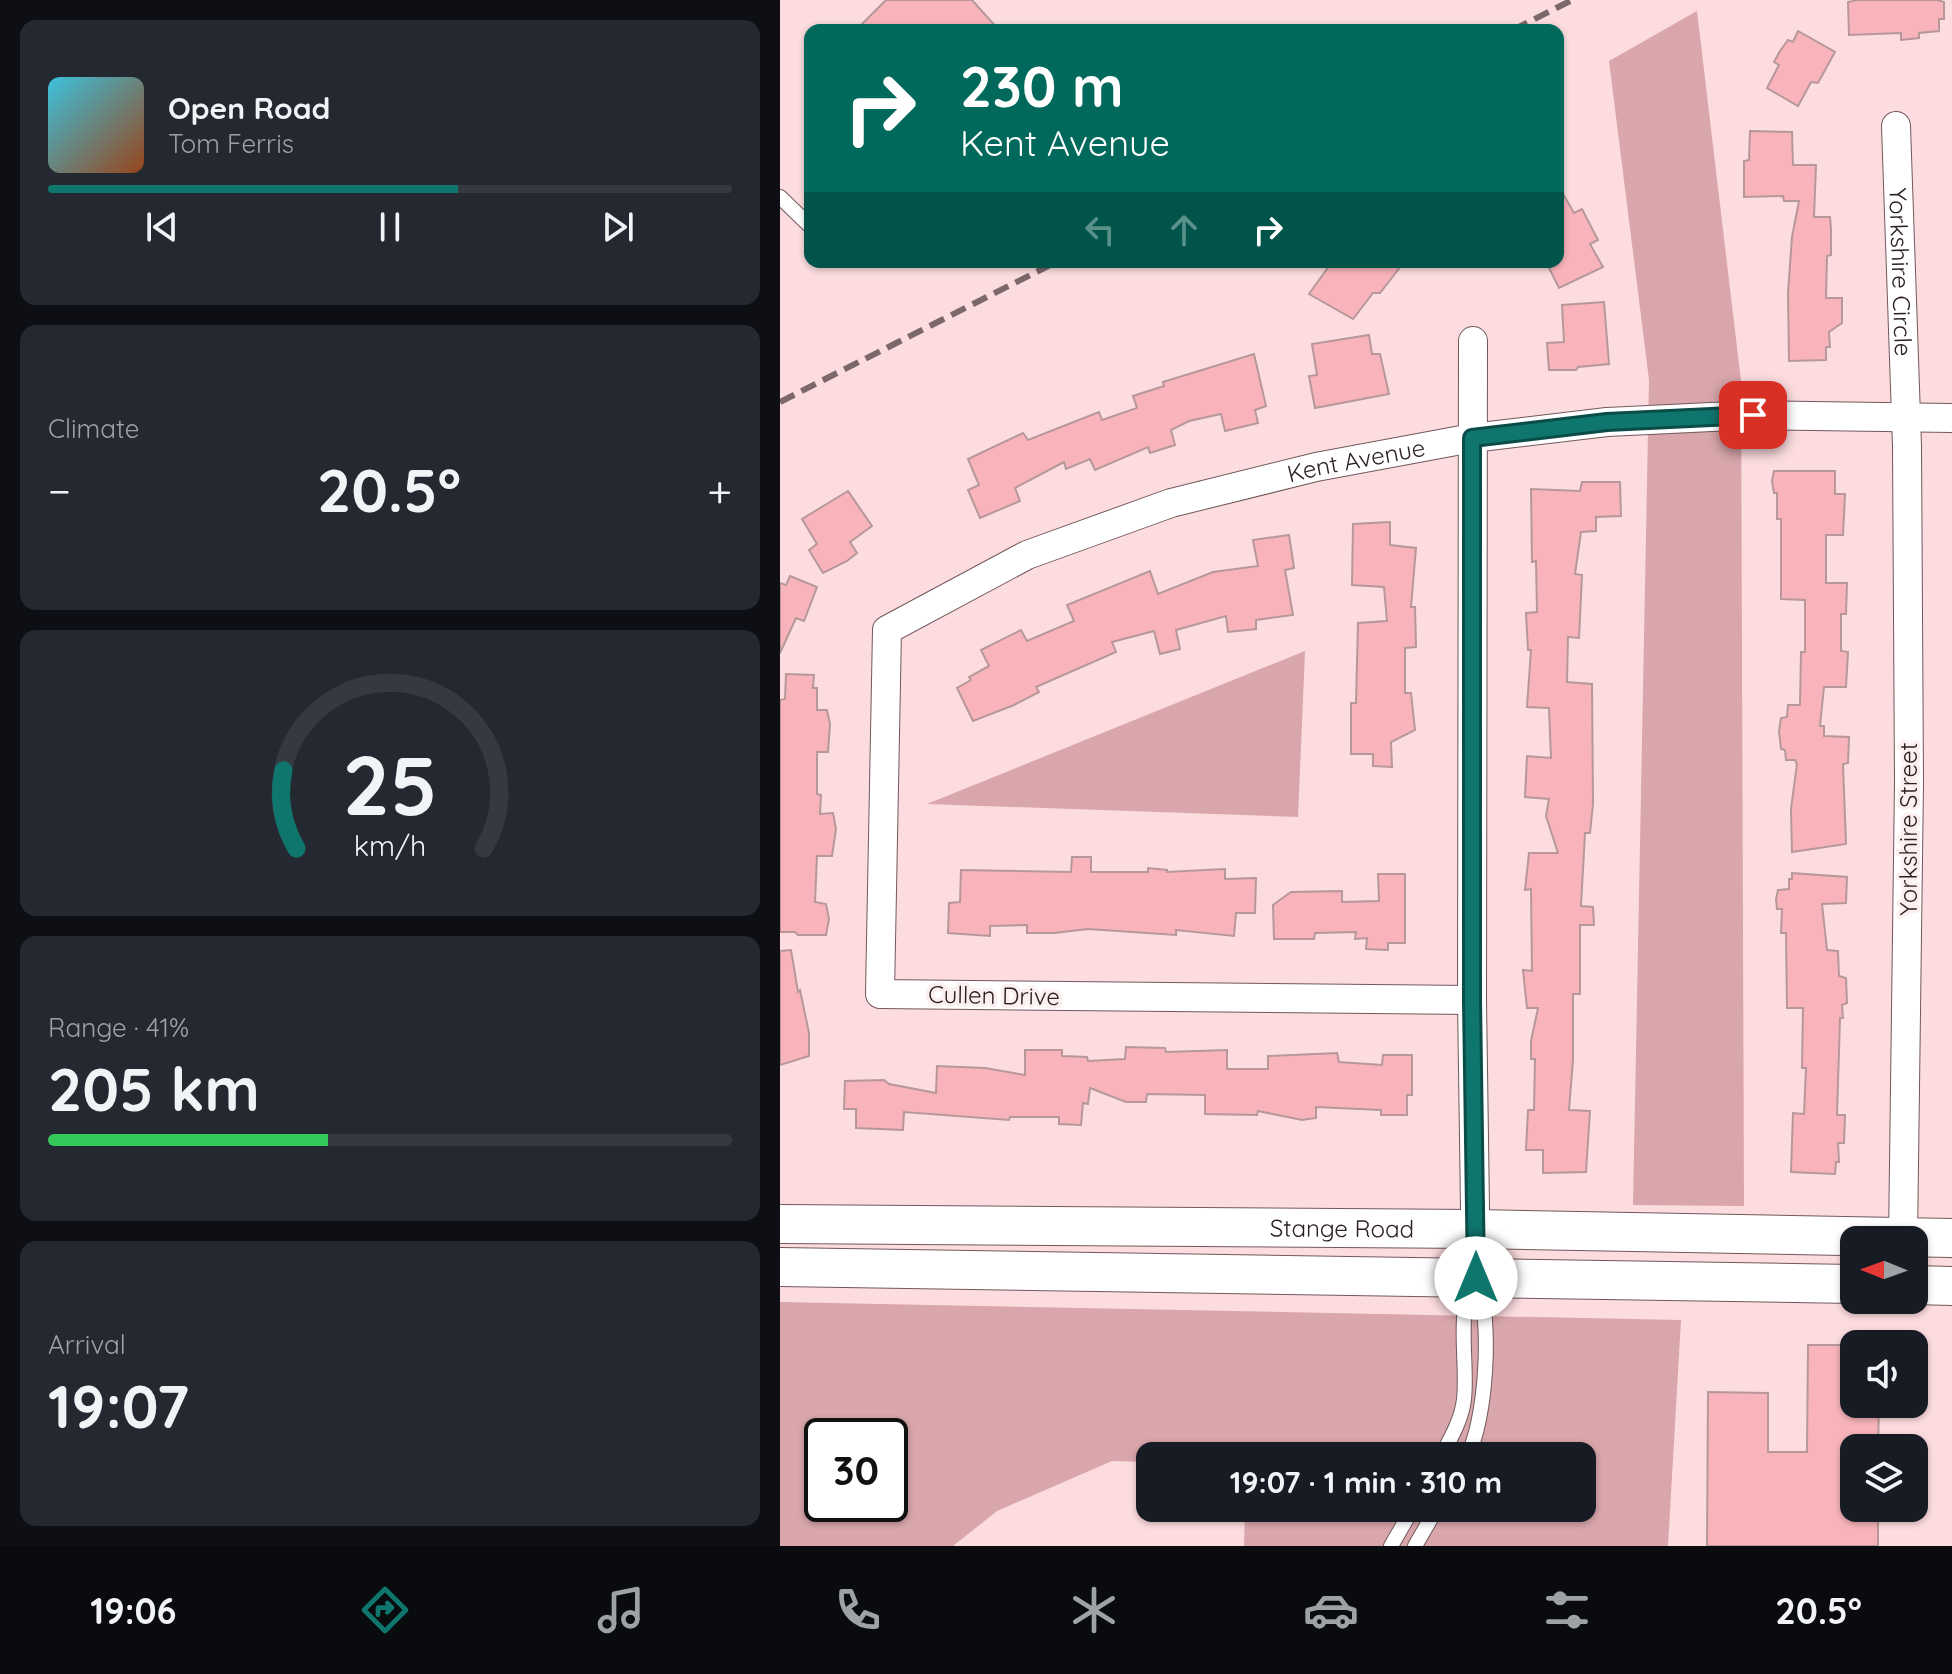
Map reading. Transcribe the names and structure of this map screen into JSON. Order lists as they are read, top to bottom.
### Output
{
  "streets": {
    "main road": ["Stange Road"],
    "street": [
      "Yorkshire Circle",
      "Kent Avenue",
      "Yorkshire Street",
      "Cullen Drive"
    ]
  },
  "crossings": [
    ["Yorkshire Circle", "Kent Avenue"],
    ["Yorkshire Circle", "Yorkshire Street"],
    ["Kent Avenue", "Yorkshire Street"],
    ["Kent Avenue", "Cullen Drive"]
  ],
  "north": "left",
  "page": {
    "turn": ["230 m", "Kent Avenue"],
    "song": ["Open Road", "Tom Ferris"],
    "tile": [
      "Climate",
      ["Range · 41%", "205 km"],
      ["Arrival", "19:07"]
    ],
    "heat": ["−", "20.5°", "+"],
    "limit": "30",
    "trip": "19:07 · 1 min · 310 m",
    "tabs": ["19:06", "20.5°"],
    "gauge": ["25", "km/h"]
  }
}
